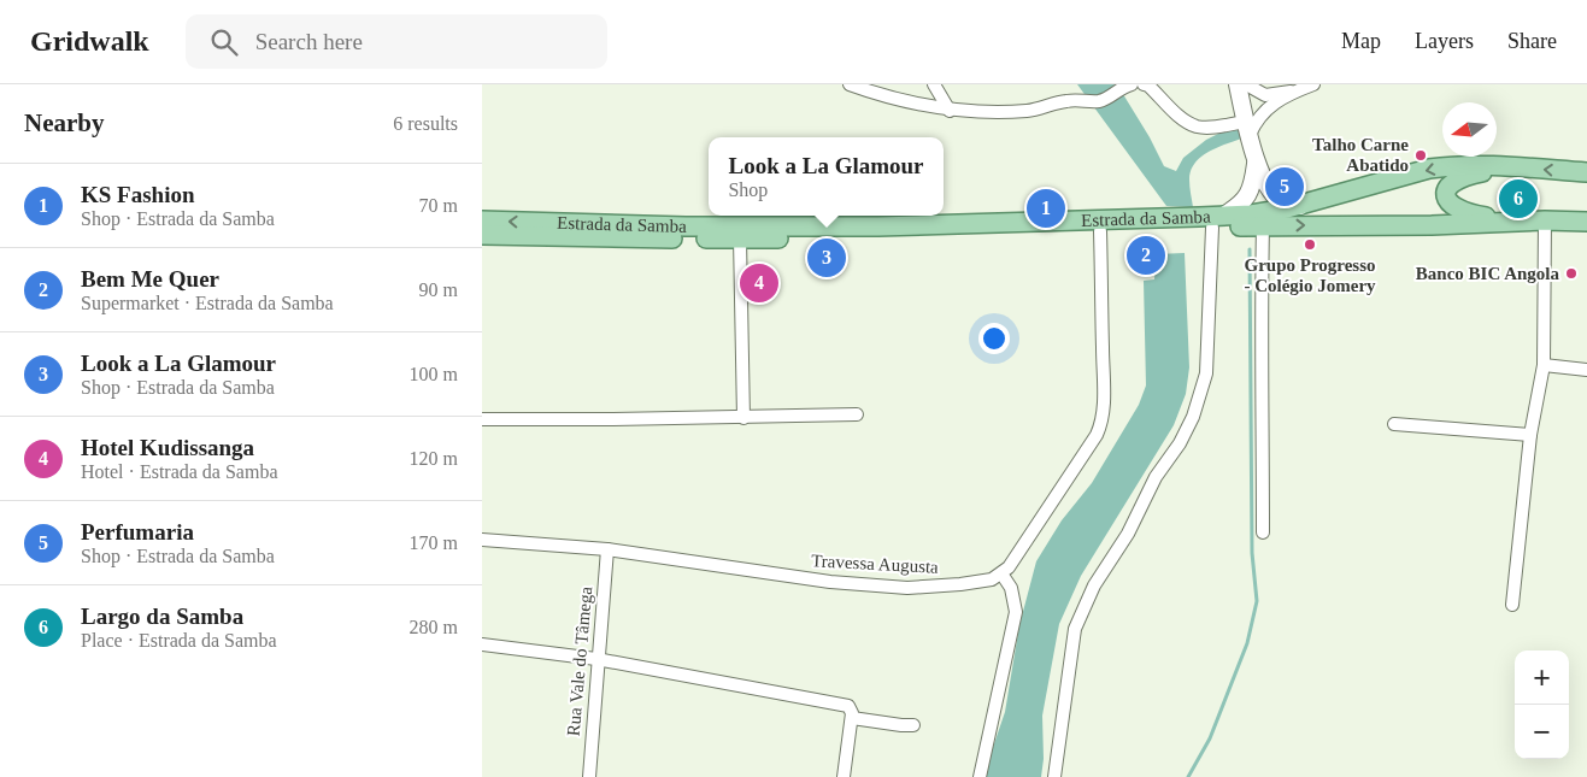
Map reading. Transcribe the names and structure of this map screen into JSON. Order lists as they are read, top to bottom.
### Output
{
  "streets": {
    "main road": ["Estrada da Samba"],
    "street": ["Travessa Augusta", "Rua Vale do Tâmega"]
  },
  "crossings": [
    ["Travessa Augusta", "Rua Vale do Tâmega"]
  ],
  "places": ["Talho Carne Abatido", "Grupo Progresso - Colégio Jomery", "Banco BIC Angola"],
  "north": "left",
  "page": {
    "header": "Gridwalk",
    "search": "Search here",
    "nav": ["Map", "Layers", "Share"],
    "heading": ["Nearby", "6 results"],
    "popup": ["Look a La Glamour", "Shop"],
    "list": [
      {
        "mark": "1",
        "name": "KS Fashion",
        "note": "Shop · Estrada da Samba",
        "value": "70 m"
      },
      {
        "mark": "2",
        "name": "Bem Me Quer",
        "note": "Supermarket · Estrada da Samba",
        "value": "90 m"
      },
      {
        "mark": "3",
        "name": "Look a La Glamour",
        "note": "Shop · Estrada da Samba",
        "value": "100 m"
      },
      {
        "mark": "4",
        "name": "Hotel Kudissanga",
        "note": "Hotel · Estrada da Samba",
        "value": "120 m"
      },
      {
        "mark": "5",
        "name": "Perfumaria",
        "note": "Shop · Estrada da Samba",
        "value": "170 m"
      },
      {
        "mark": "6",
        "name": "Largo da Samba",
        "note": "Place · Estrada da Samba",
        "value": "280 m"
      }
    ],
    "pins": [
      "5",
      "6",
      "1",
      "2",
      "3",
      "4"
    ],
    "map_buttons": ["+", "−"]
  }
}
